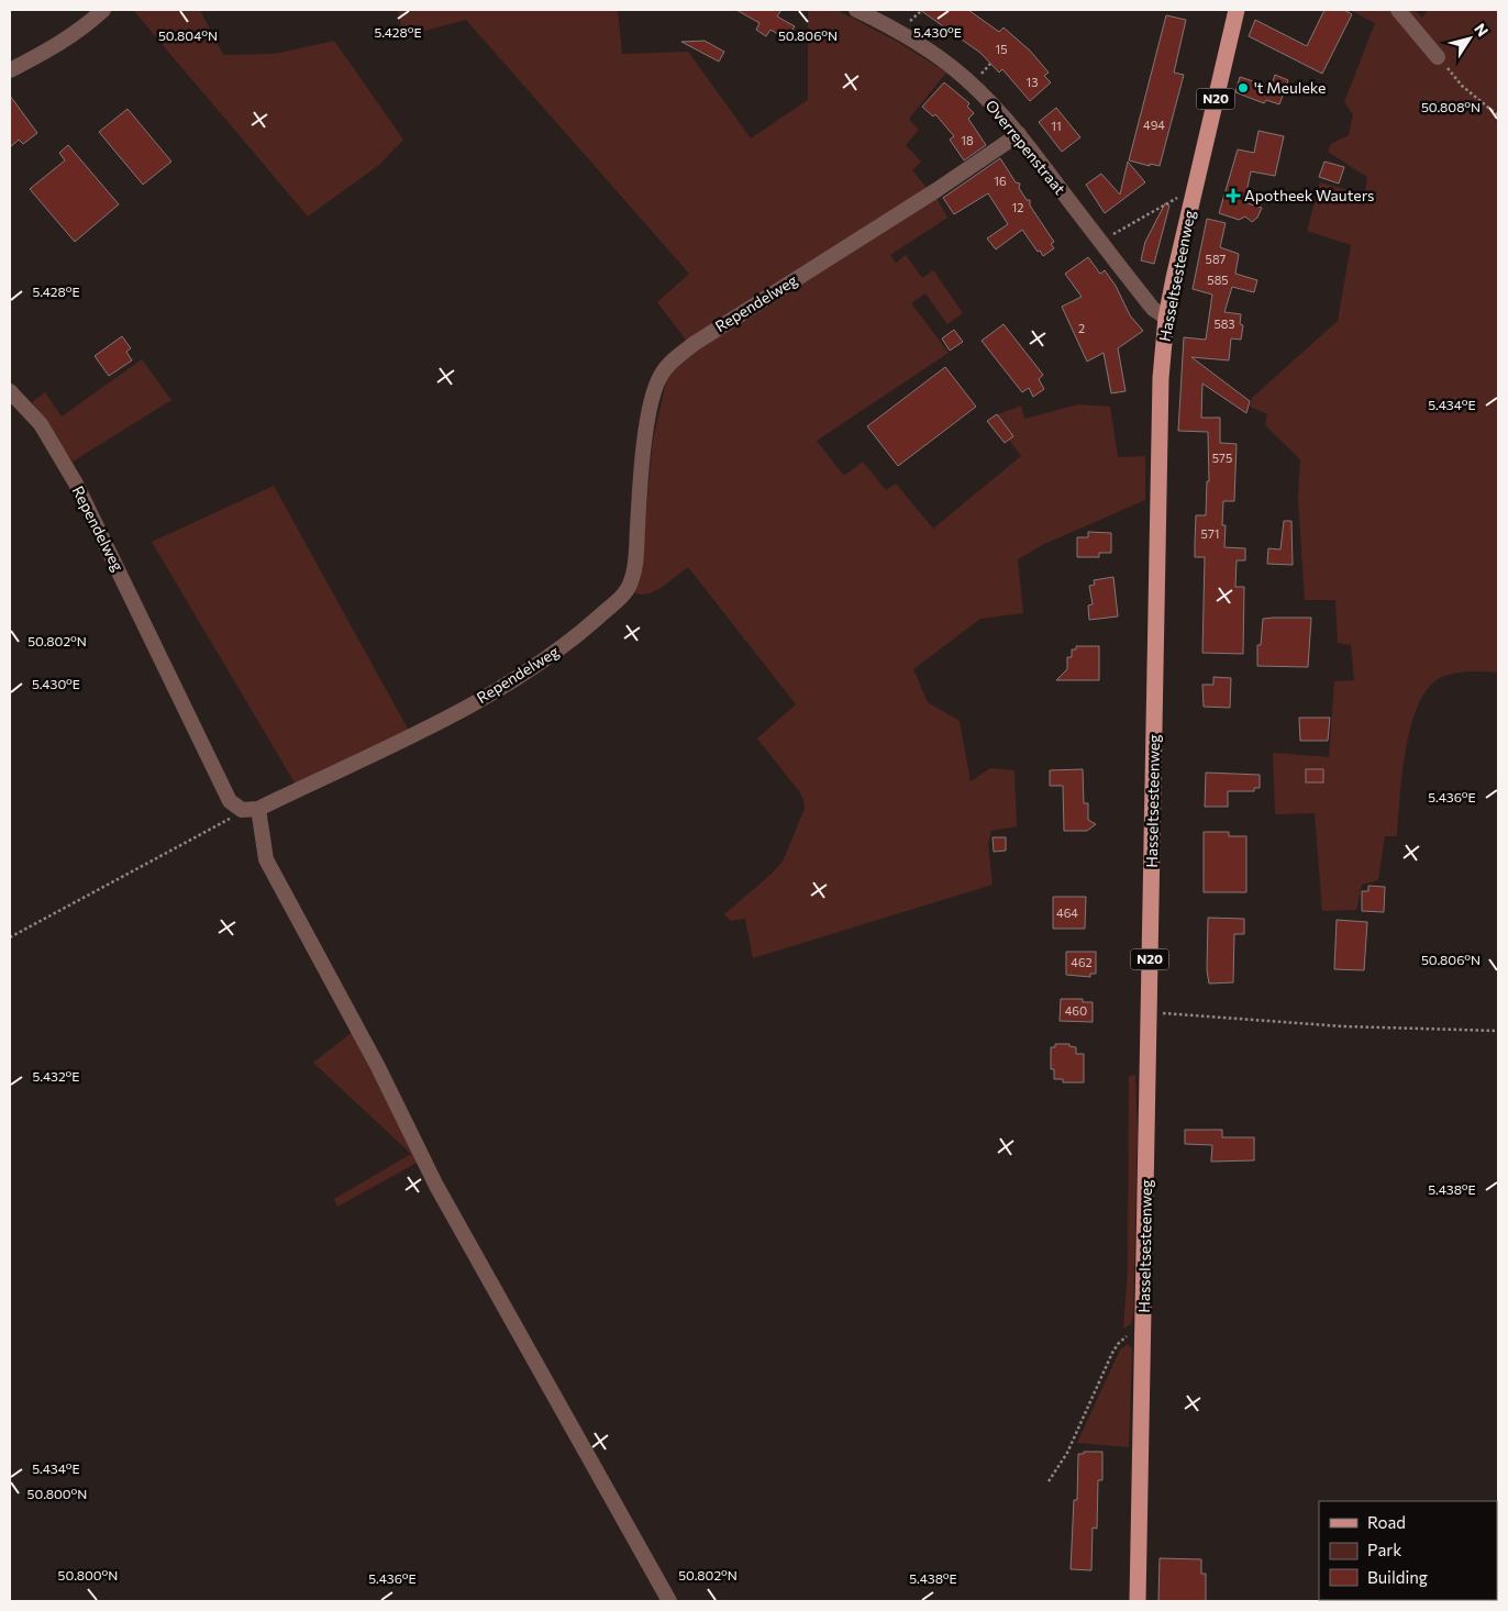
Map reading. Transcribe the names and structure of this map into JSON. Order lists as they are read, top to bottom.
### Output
{
  "streets": {
    "main road": ["N20", "Hasseltsesteenweg"],
    "street": ["Overrepenstraat", "Rependelweg"]
  },
  "crossings": [
    ["Overrepenstraat", "Hasseltsesteenweg"],
    ["Overrepenstraat", "Rependelweg"]
  ],
  "places": {
    "other": ["'t Meuleke"],
    "health": ["Apotheek Wauters"]
  },
  "house_numbers": [
    "15",
    "13",
    "494",
    "11",
    "18",
    "16",
    "12",
    "587",
    "585",
    "583",
    "2",
    "575",
    "571",
    "464",
    "462",
    "460"
  ],
  "legend": ["Road", "Park", "Building"],
  "north": "top right",
  "coordinates": [
    "5.428°E",
    "5.430°E",
    "50.804°N",
    "50.806°N",
    "50.808°N",
    "5.434°E",
    "50.802°N",
    "5.436°E",
    "5.432°E",
    "5.438°E",
    "50.800°N"
  ]
}
